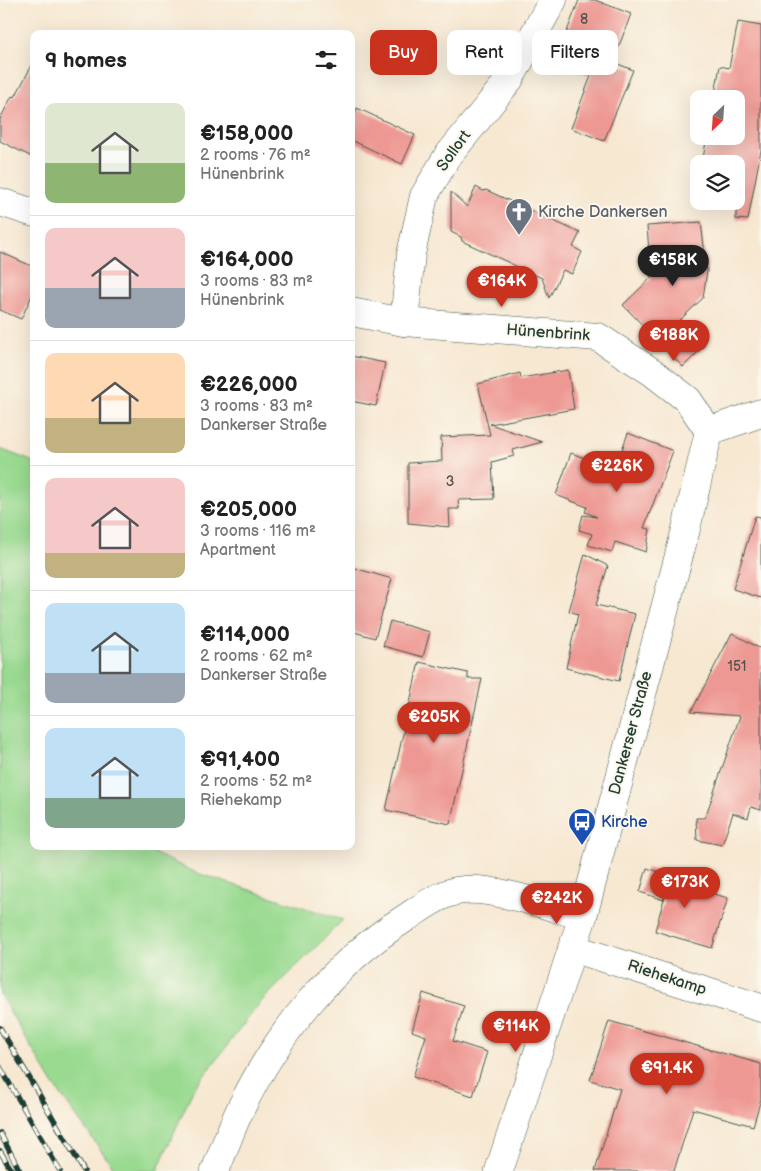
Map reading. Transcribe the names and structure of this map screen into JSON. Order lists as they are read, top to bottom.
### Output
{
  "streets": {
    "street": [
      "Sollort",
      "Hünenbrink",
      "Dankerser Straße",
      "Riehekamp"
    ]
  },
  "crossings": [
    ["Sollort", "Hünenbrink"],
    ["Hünenbrink", "Dankerser Straße"],
    ["Dankerser Straße", "Riehekamp"]
  ],
  "places": {
    "church": ["Kirche Dankersen"],
    "bus stop": ["Kirche"]
  },
  "house_numbers": ["8", "3", "151"],
  "north": "bottom left",
  "page": {
    "chip": ["Buy", "Rent", "Filters"],
    "heading": "9 homes",
    "list": [
      {
        "name": "€158,000",
        "note": "2 rooms · 76 m² · Hünenbrink"
      },
      {
        "name": "€164,000",
        "note": "3 rooms · 83 m² · Hünenbrink"
      },
      {
        "name": "€226,000",
        "note": "3 rooms · 83 m² · Dankerser Straße"
      },
      {
        "name": "€205,000",
        "note": "3 rooms · 116 m² · Apartment"
      },
      {
        "name": "€114,000",
        "note": "2 rooms · 62 m² · Dankerser Straße"
      },
      {
        "name": "€91,400",
        "note": "2 rooms · 52 m² · Riehekamp"
      }
    ],
    "price": [
      "€158K",
      "€164K",
      "€188K",
      "€226K",
      "€205K",
      "€173K",
      "€242K",
      "€114K",
      "€91.4K"
    ]
  }
}
